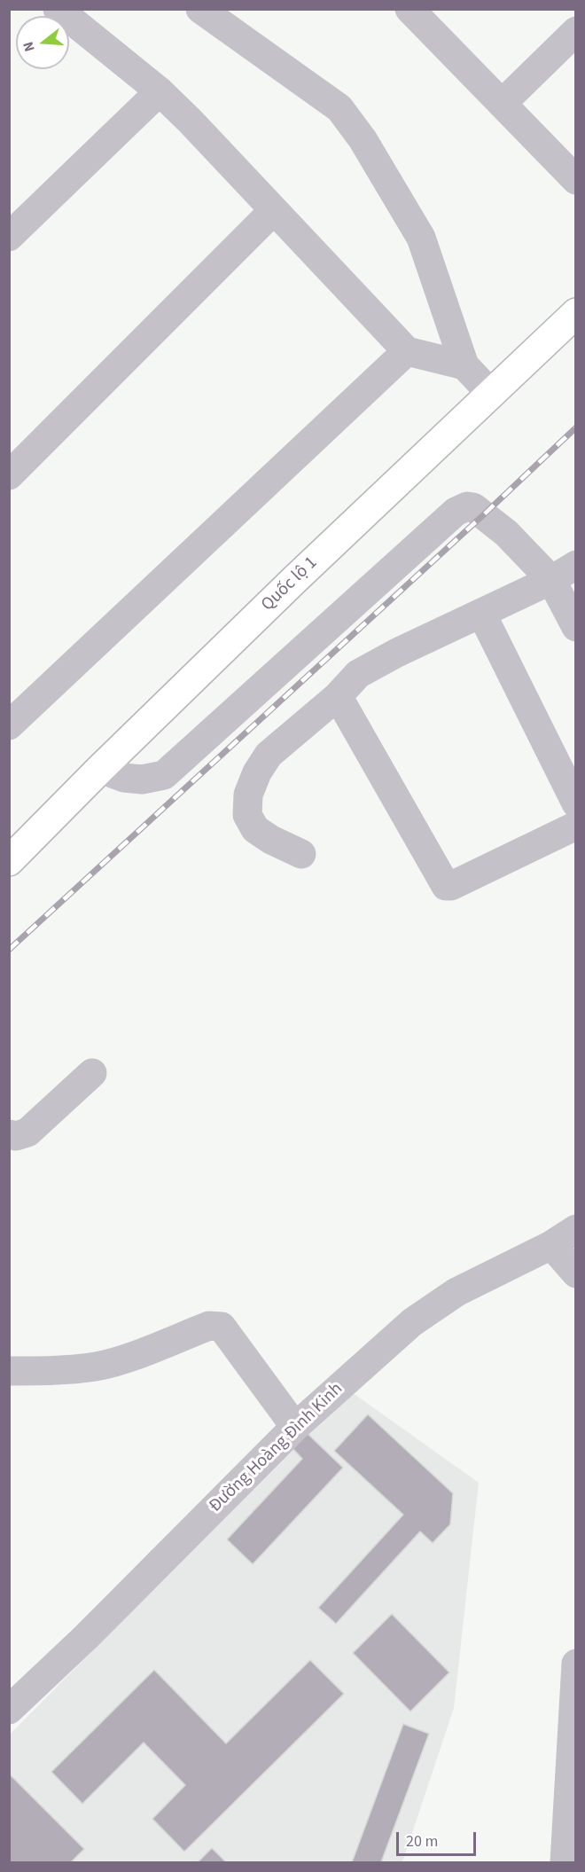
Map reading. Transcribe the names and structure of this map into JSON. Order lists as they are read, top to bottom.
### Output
{
  "streets": {
    "highway": ["Quốc lộ 1"],
    "street": ["Đường Hoàng Đình Kinh"]
  },
  "scale_bar": "20 m",
  "north": "left"
}
